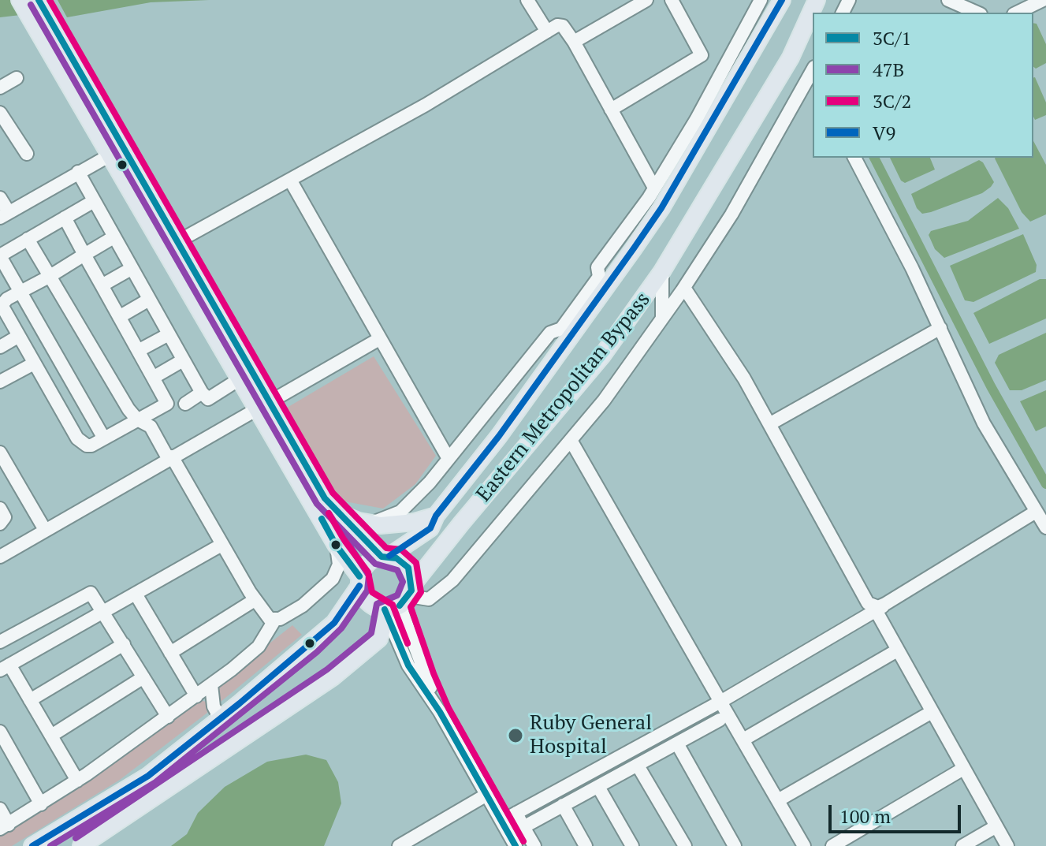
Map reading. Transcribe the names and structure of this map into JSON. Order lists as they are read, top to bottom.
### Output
{
  "streets": {
    "main road": ["Eastern Metropolitan Bypass"]
  },
  "places": ["Ruby General Hospital"],
  "lines": [
    "transit line 3C/1",
    "transit line 3C/2",
    "transit line V9",
    "transit line 47B"
  ],
  "legend": [
    "3C/1",
    "47B",
    "3C/2",
    "V9"
  ],
  "scale_bar": "100 m"
}
